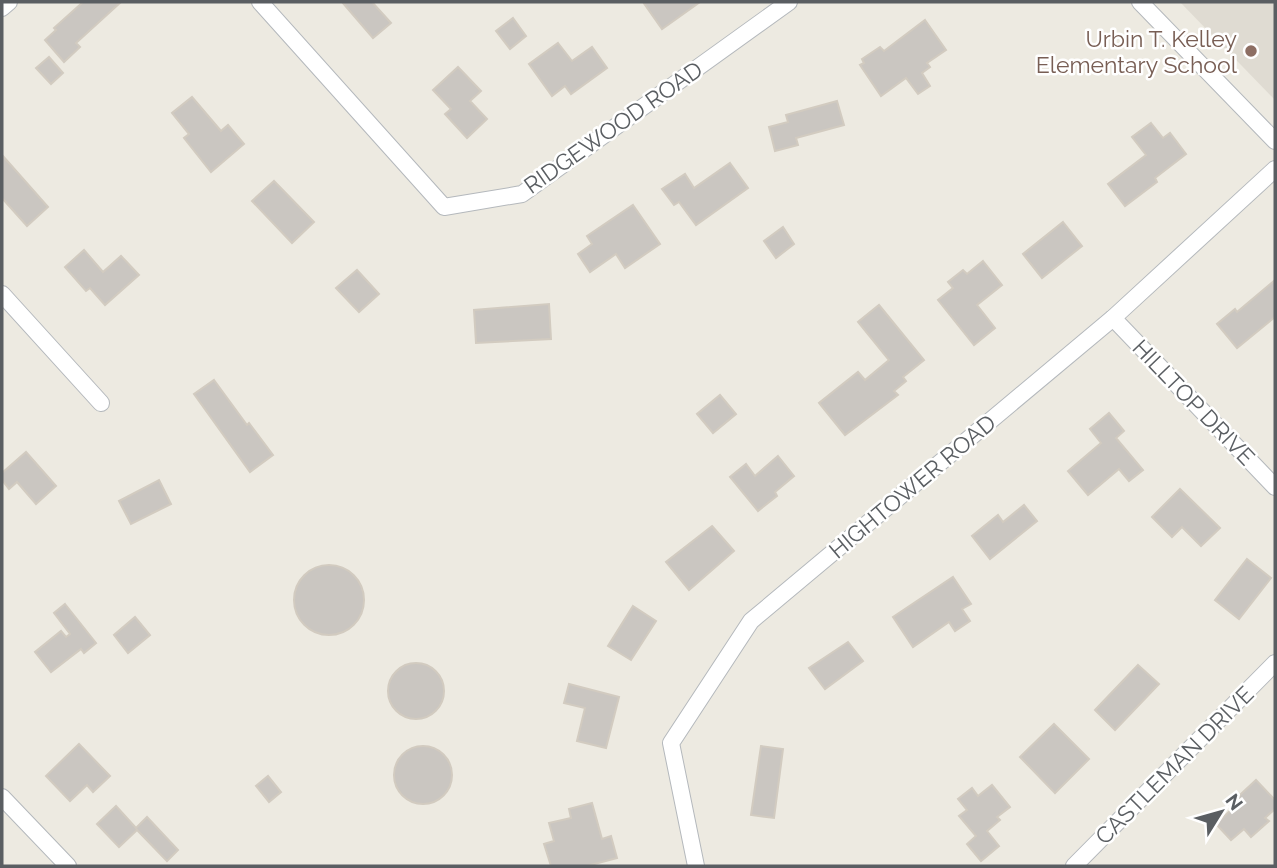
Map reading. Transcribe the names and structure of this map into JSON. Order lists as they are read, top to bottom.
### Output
{
  "streets": {
    "street": [
      "RIDGEWOOD ROAD",
      "HILLTOP DRIVE",
      "HIGHTOWER ROAD",
      "CASTLEMAN DRIVE"
    ]
  },
  "crossings": [
    ["HILLTOP DRIVE", "HIGHTOWER ROAD"]
  ],
  "places": ["Urbin T. Kelley Elementary School"],
  "north": "top right"
}
